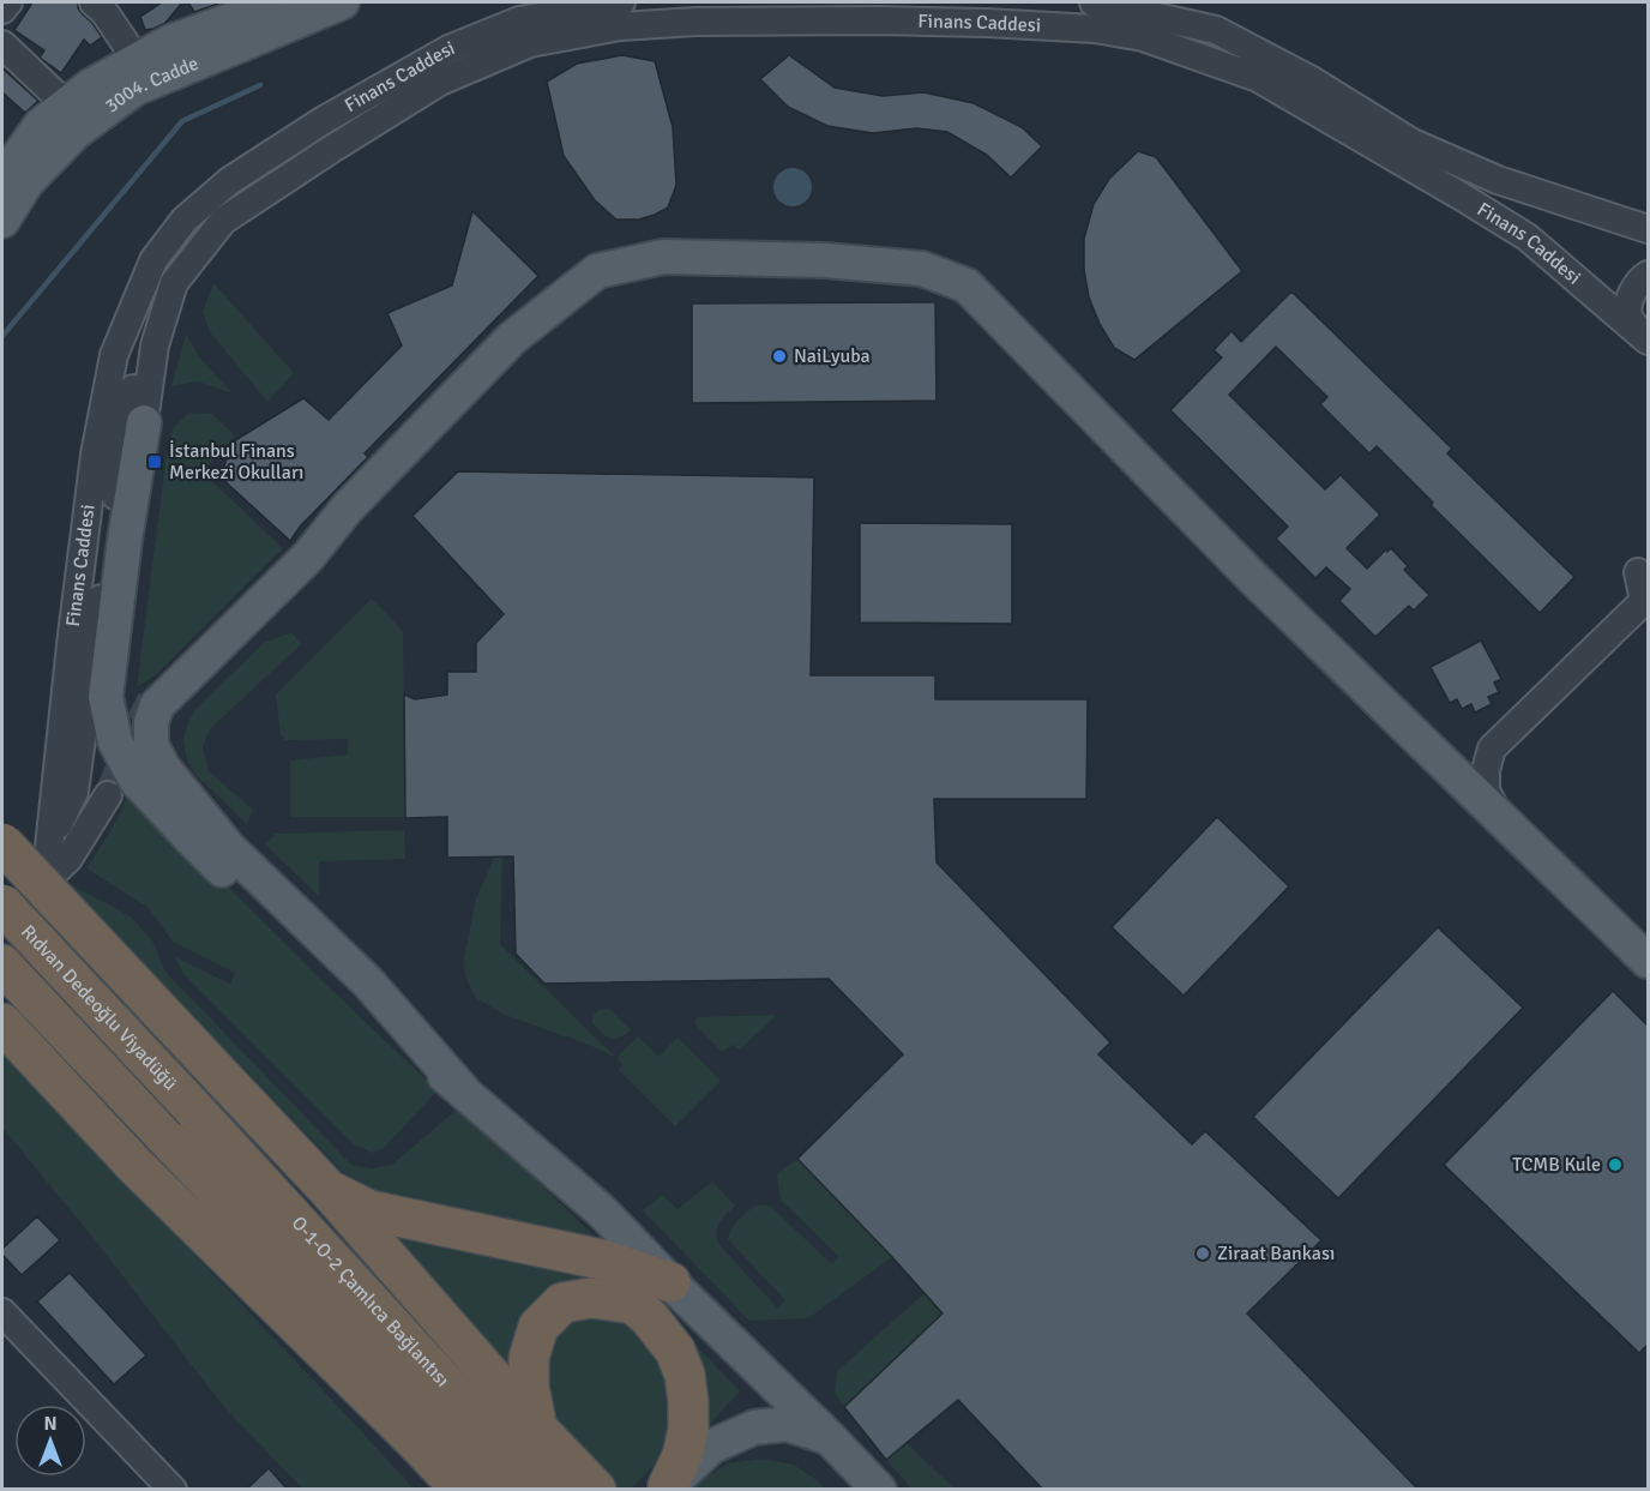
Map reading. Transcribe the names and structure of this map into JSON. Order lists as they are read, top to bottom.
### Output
{
  "streets": {
    "highway": ["Rıdvan Dedeoğlu Viyadüğü", "O-1-O-2 Çamlıca Bağlantısı"],
    "main road": ["3004. Cadde"],
    "street": ["Finans Caddesi"]
  },
  "crossings": [
    ["Rıdvan Dedeoğlu Viyadüğü", "O-1-O-2 Çamlıca Bağlantısı"]
  ],
  "places": {
    "other": ["NaiLyuba", "TCMB Kule", "Ziraat Bankası"],
    "transit": ["İstanbul Finans Merkezi Okulları"]
  },
  "north": "top"
}
